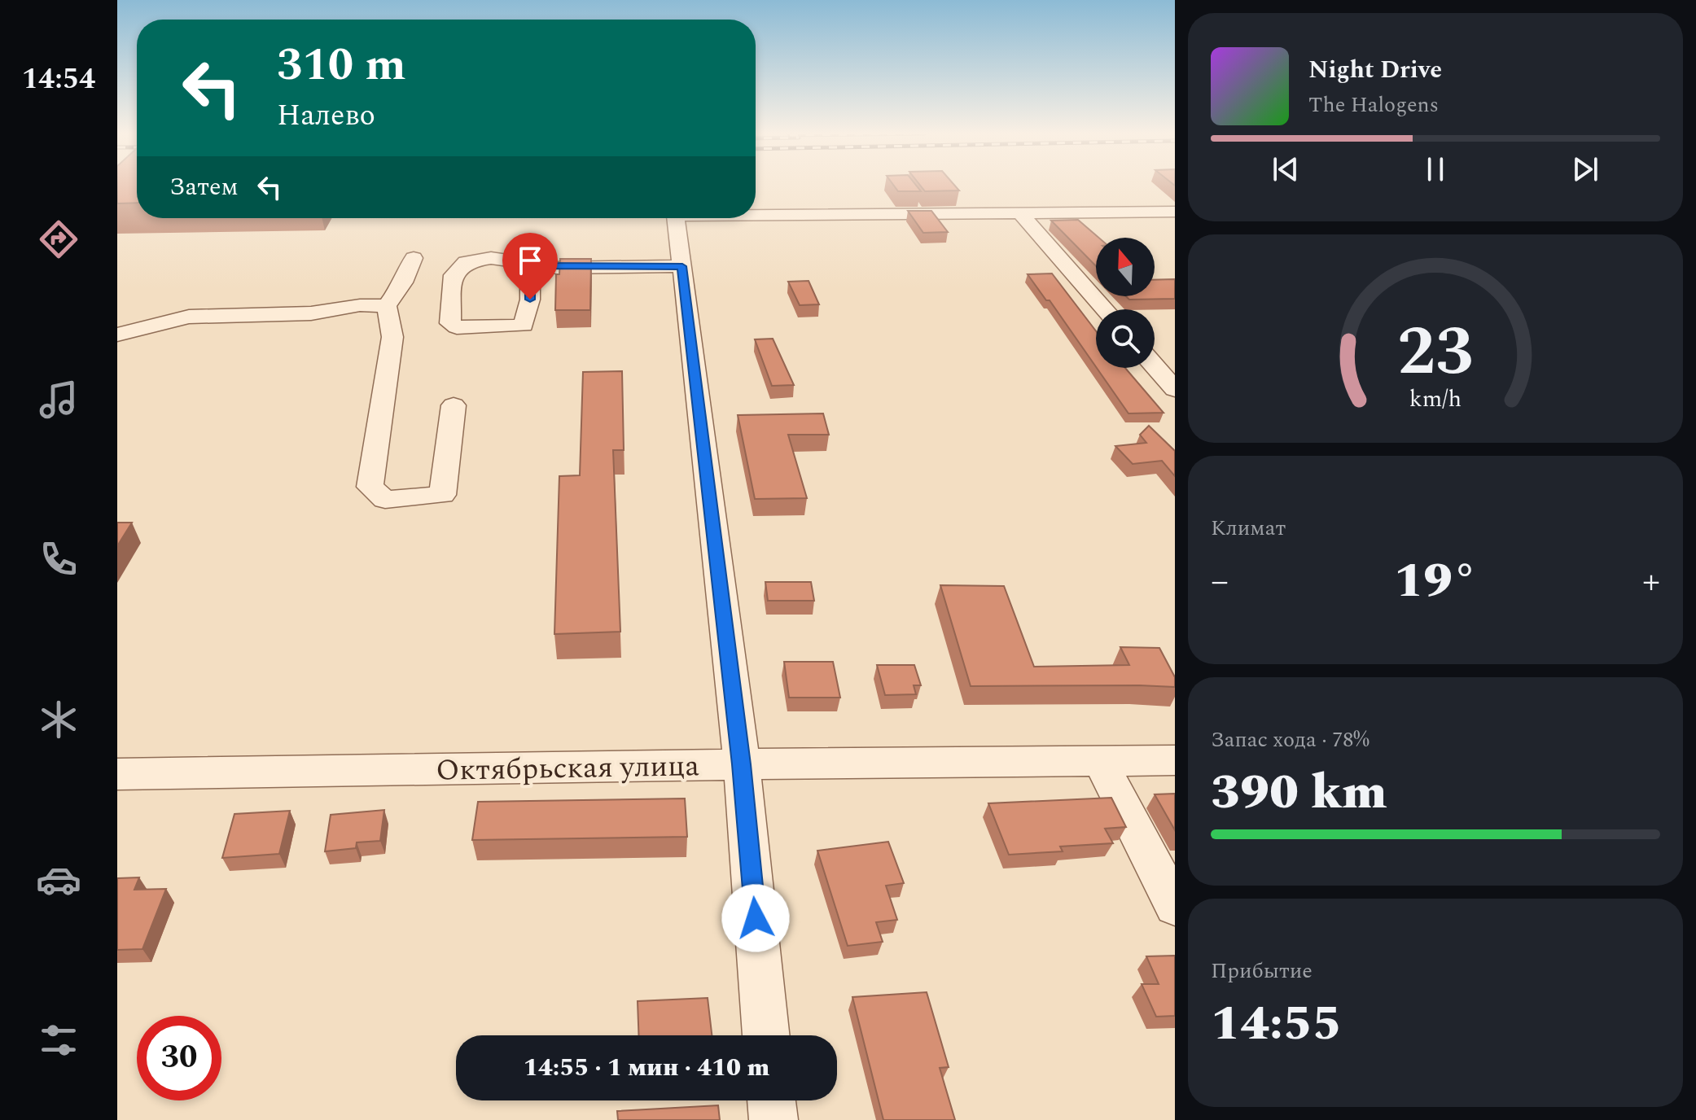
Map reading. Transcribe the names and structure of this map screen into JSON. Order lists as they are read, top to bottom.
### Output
{
  "streets": {
    "street": ["Октябрьская улица"]
  },
  "north": "top",
  "page": {
    "tabs": "14:54",
    "turn": ["310 m", "Налево"],
    "song": ["Night Drive", "The Halogens"],
    "then": "Затем",
    "tile": [
      "Климат",
      ["Запас хода · 78%", "390 km"],
      ["Прибытие", "14:55"]
    ],
    "heat": ["−", "19°", "+"],
    "limit": "30",
    "trip": "14:55 · 1 мин · 410 m",
    "gauge": ["23", "km/h"]
  }
}
